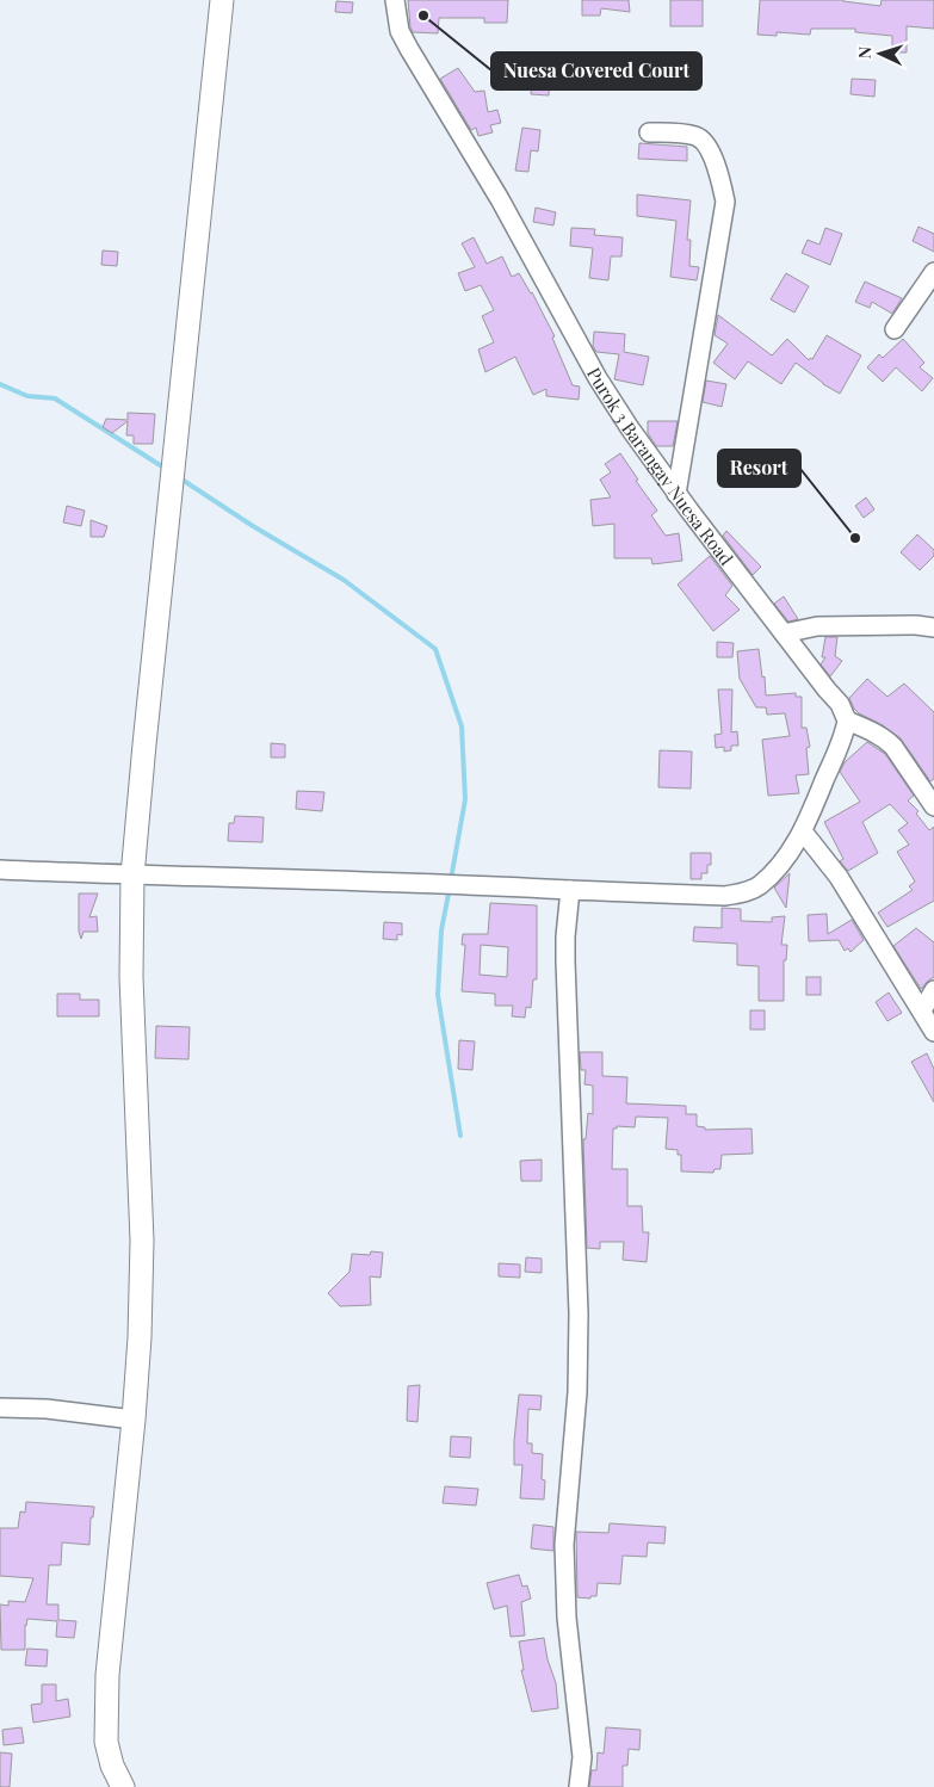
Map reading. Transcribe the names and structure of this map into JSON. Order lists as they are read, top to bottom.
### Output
{
  "streets": {
    "street": ["Purok 3 Barangay Nuesa Road"]
  },
  "places": ["Nuesa Covered Court", "Resort"],
  "north": "left"
}
